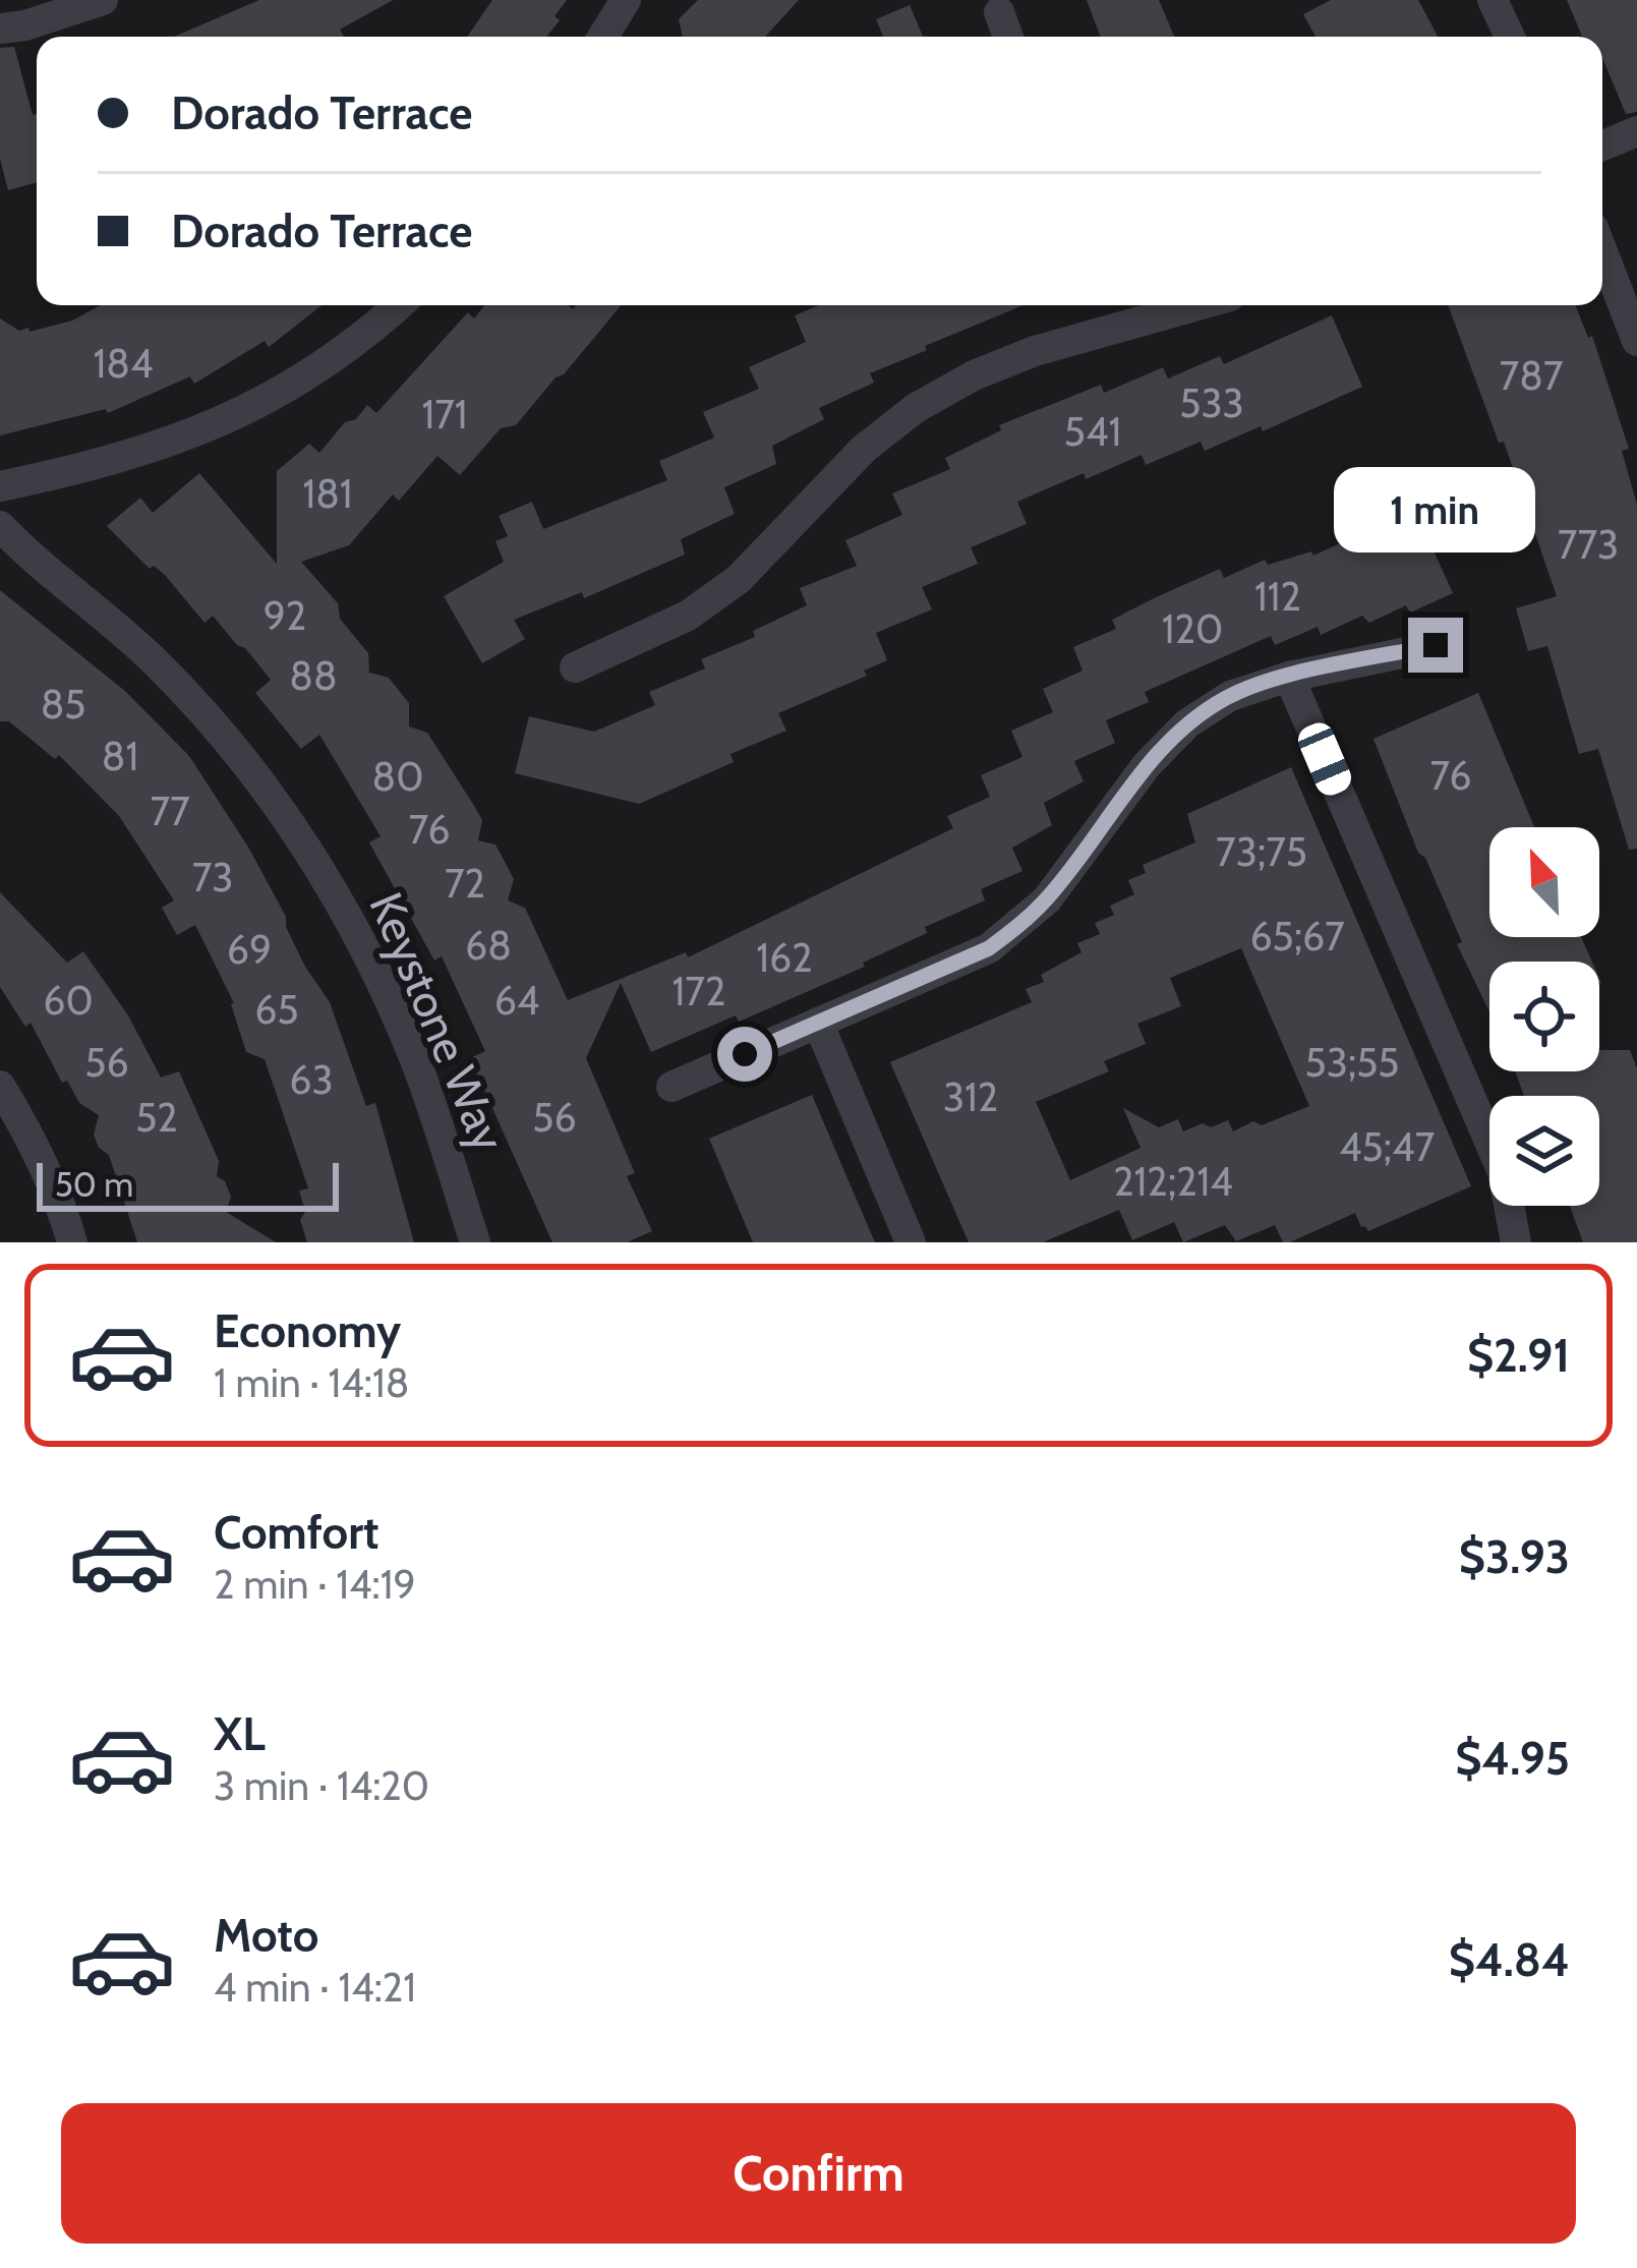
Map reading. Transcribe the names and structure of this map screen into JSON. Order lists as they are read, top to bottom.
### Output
{
  "streets": {
    "street": ["Keystone Way"]
  },
  "house_numbers": [
    "184",
    "787",
    "533",
    "171",
    "541",
    "181",
    "773",
    "112",
    "92",
    "120",
    "88",
    "85",
    "81",
    "76",
    "80",
    "77",
    "76",
    "73;75",
    "73",
    "72",
    "65;67",
    "68",
    "69",
    "162",
    "172",
    "60",
    "64",
    "65",
    "56",
    "53;55",
    "63",
    "312",
    "52",
    "56",
    "45;47",
    "212;214"
  ],
  "scale_bar": "50 m",
  "north": "top left",
  "page": {
    "banner": ["Dorado Terrace", "Dorado Terrace"],
    "bubble": "1 min",
    "scale": "50 m",
    "list": [
      {
        "name": "Economy",
        "note": "1 min · 14:18",
        "value": "$2.91"
      },
      {
        "name": "Comfort",
        "note": "2 min · 14:19",
        "value": "$3.93"
      },
      {
        "name": "XL",
        "note": "3 min · 14:20",
        "value": "$4.95"
      },
      {
        "name": "Moto",
        "note": "4 min · 14:21",
        "value": "$4.84"
      }
    ],
    "buttons": "Confirm"
  }
}
